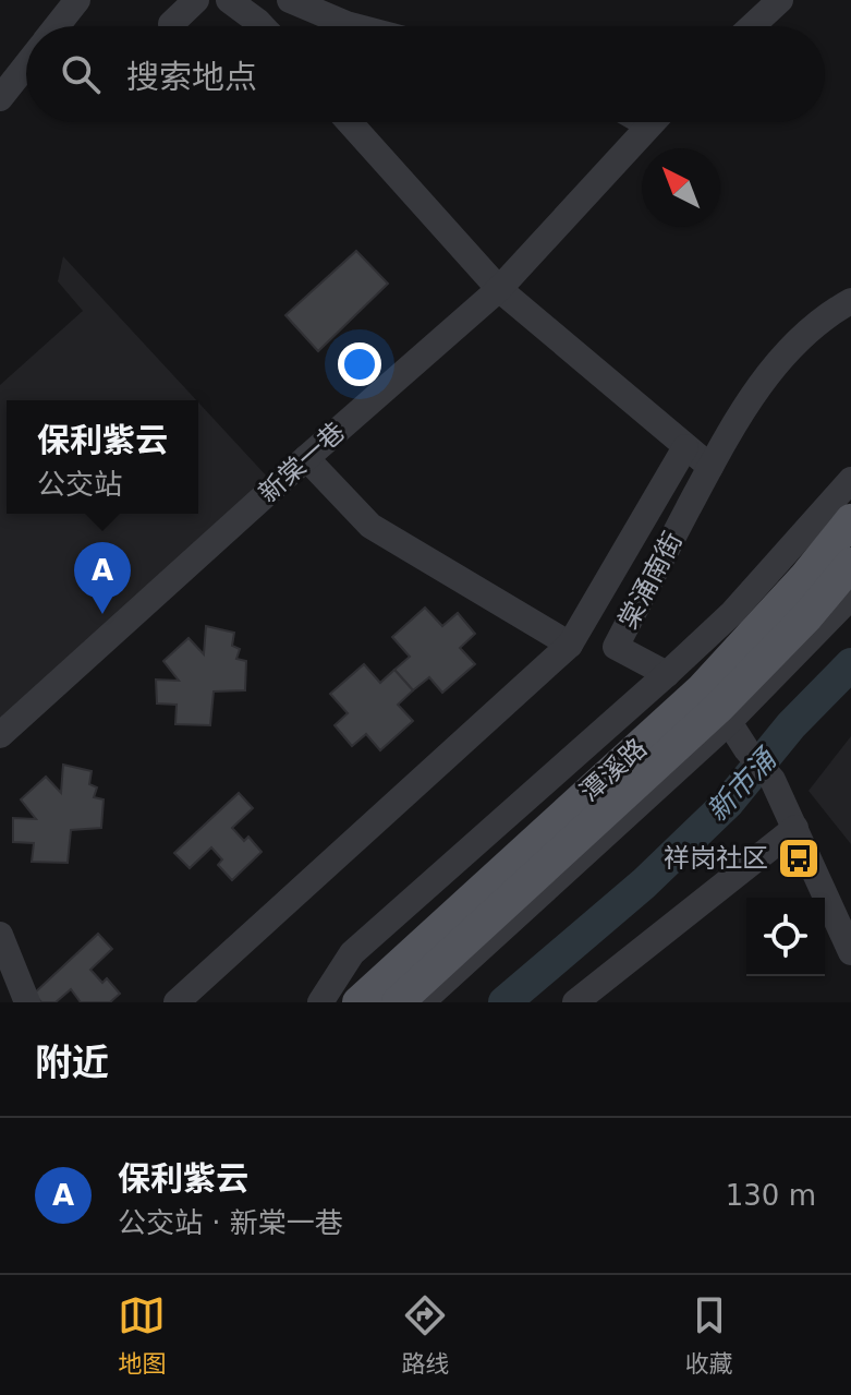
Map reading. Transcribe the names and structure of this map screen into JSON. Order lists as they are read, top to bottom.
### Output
{
  "streets": {
    "main road": ["潭溪路"],
    "street": ["新棠一巷", "棠涌南街"]
  },
  "water": ["新市涌"],
  "places": {
    "bus stop": ["祥岗社区"]
  },
  "north": "top left",
  "page": {
    "search": "搜索地点",
    "popup": ["保利紫云", "公交站"],
    "pins": "A",
    "heading": "附近",
    "list": [
      {
        "mark": "A",
        "name": "保利紫云",
        "note": "公交站 · 新棠一巷",
        "value": "130 m"
      }
    ],
    "nav": ["地图", "路线", "收藏"]
  }
}
